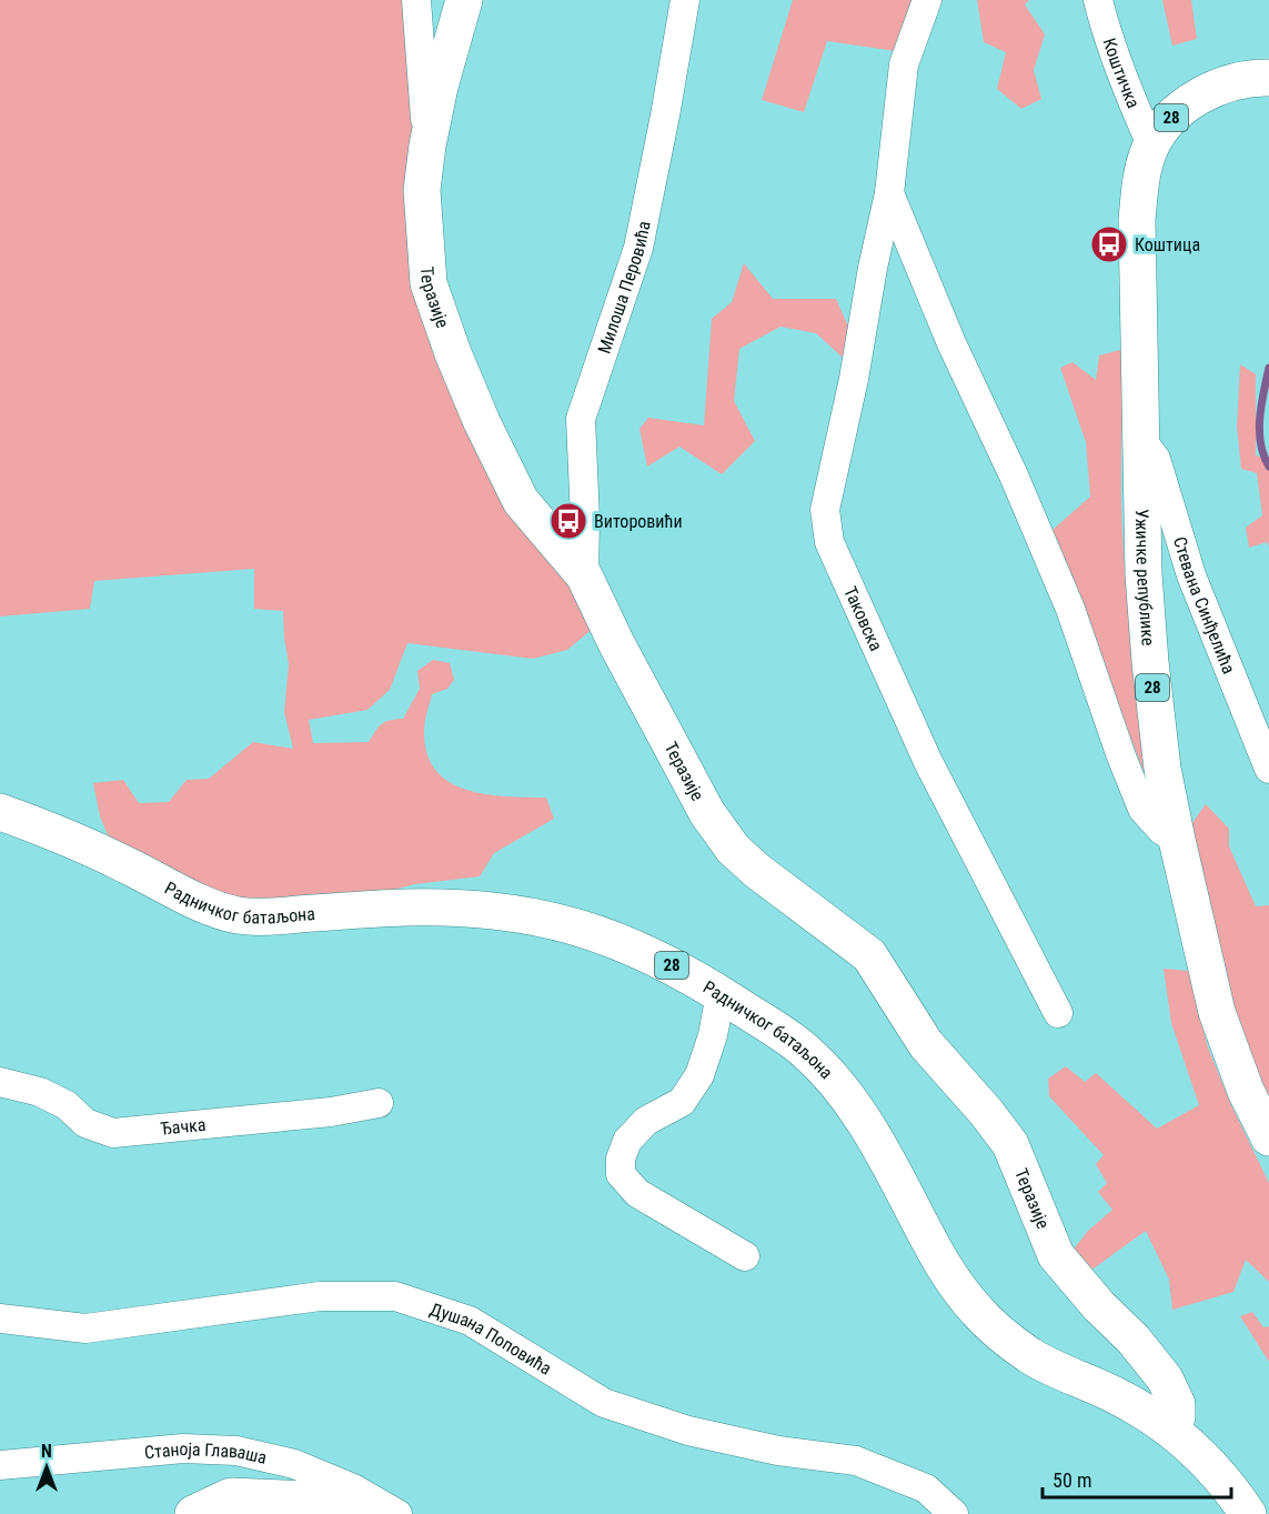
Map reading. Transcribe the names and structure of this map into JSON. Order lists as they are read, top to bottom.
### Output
{
  "streets": {
    "main road": [
      "28",
      "Теразије",
      "Ужичке републике",
      "Радничког батаљона"
    ],
    "street": [
      "Коштичка",
      "Милоша Перовића",
      "Стевана Синђелића",
      "Таковска",
      "Ђачка",
      "Душана Поповића",
      "Станоја Главаша"
    ]
  },
  "crossings": [
    ["Коштичка", "Ужичке републике"],
    ["Милоша Перовића", "Теразије"],
    ["Теразије", "Радничког батаљона"],
    ["Ужичке републике", "Стевана Синђелића"],
    ["Ужичке републике", "Таковска"]
  ],
  "places": {
    "bus stop": ["Коштица", "Виторовићи"]
  },
  "scale_bar": "50 m",
  "north": "top"
}
